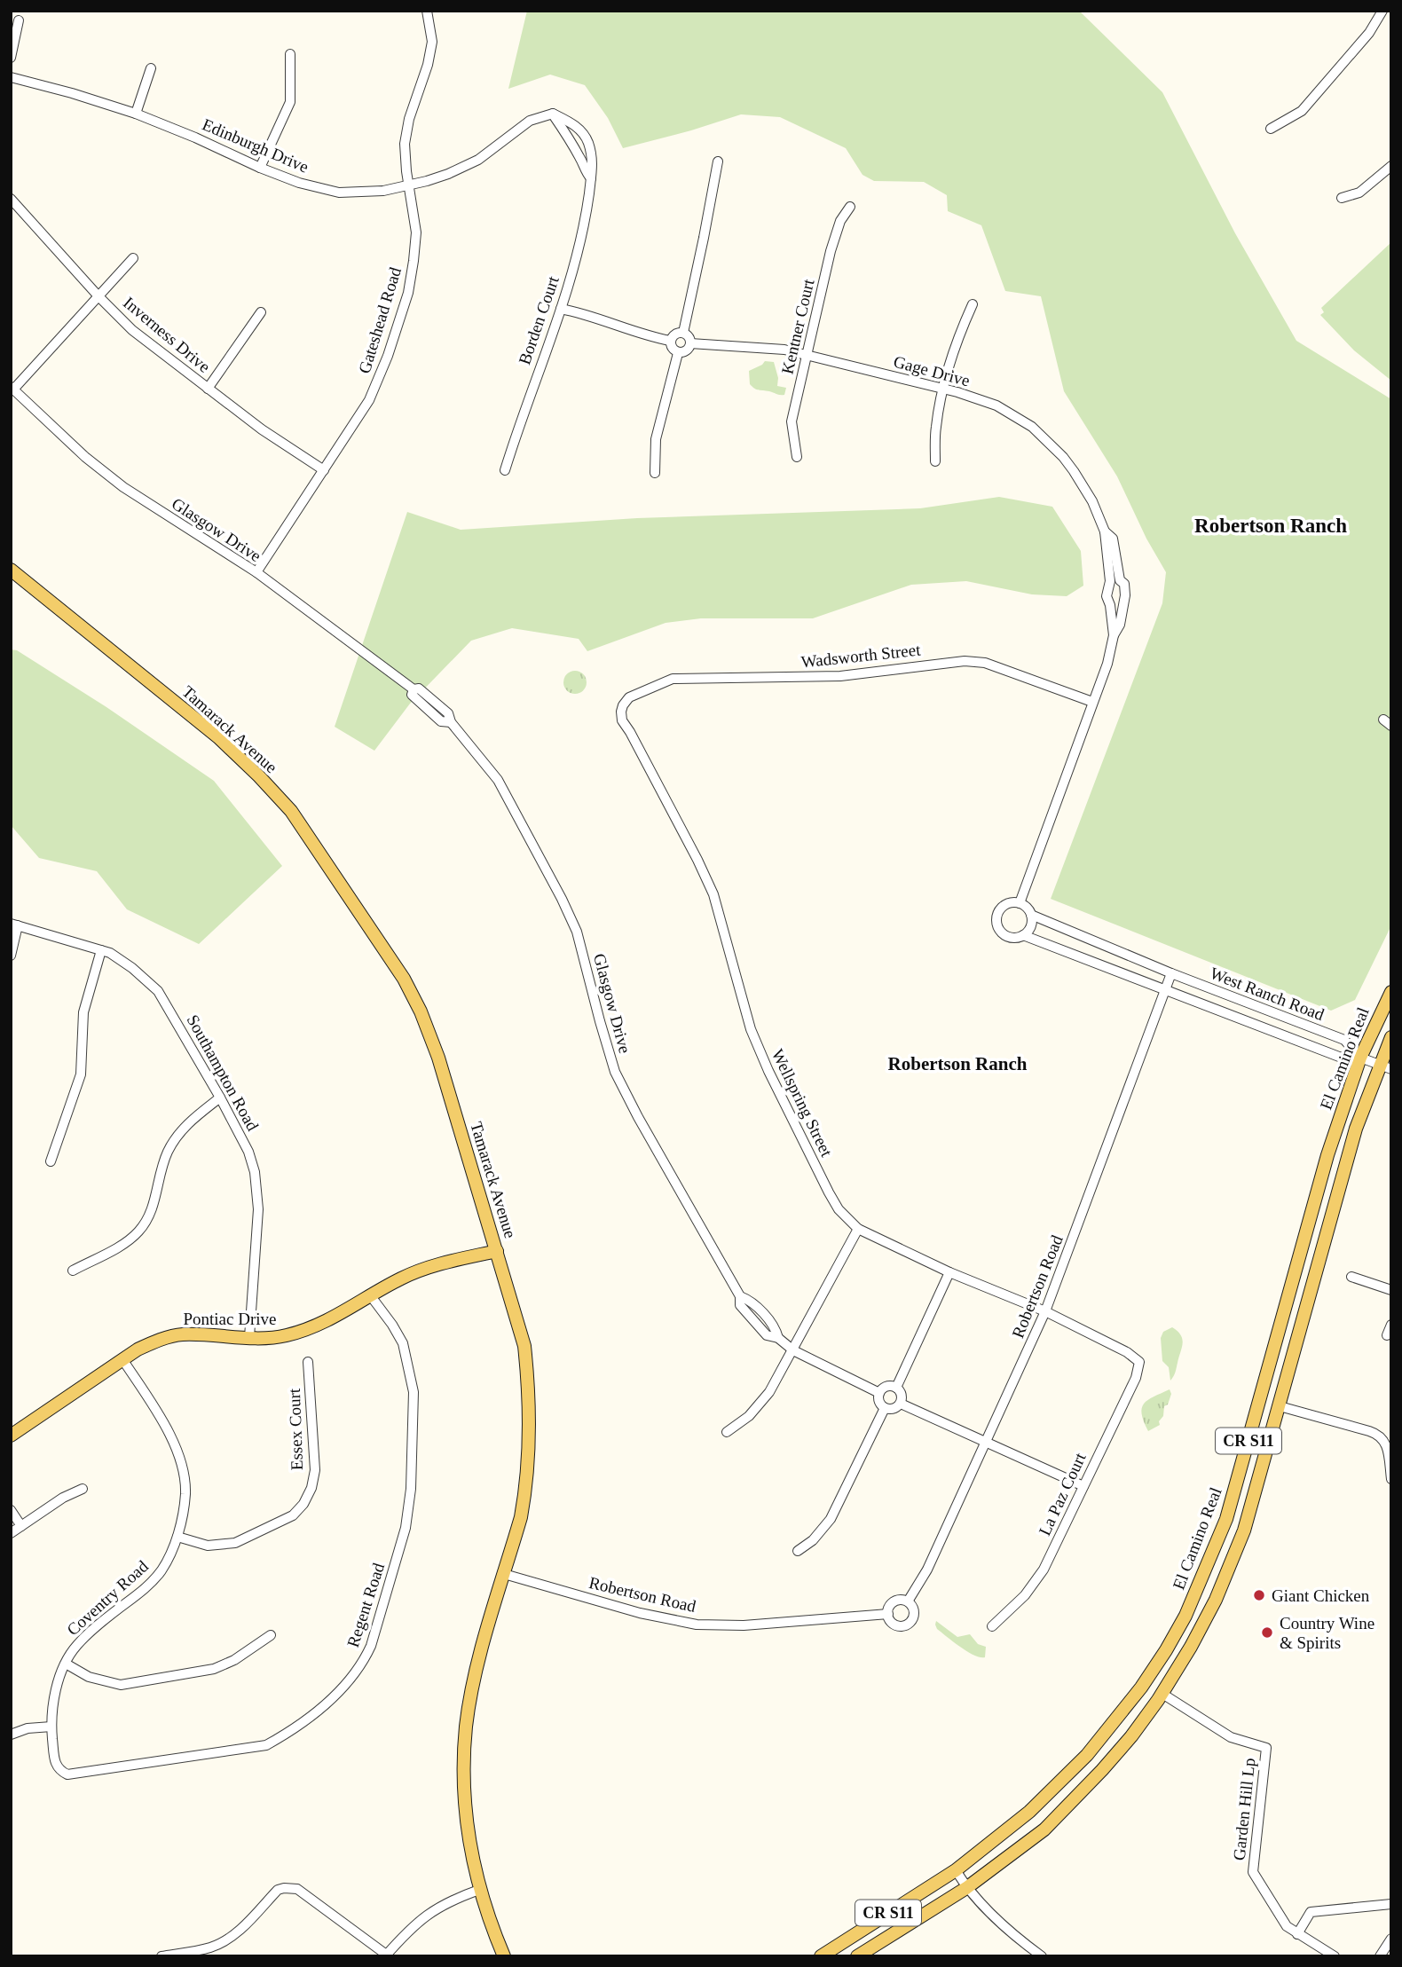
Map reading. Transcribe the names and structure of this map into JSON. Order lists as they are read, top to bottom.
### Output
{
  "streets": {
    "main road": [
      "Tamarack Avenue",
      "El Camino Real",
      "Pontiac Drive",
      "CR S11"
    ],
    "street": [
      "Edinburgh Drive",
      "Gateshead Road",
      "Borden Court",
      "Kentner Court",
      "Inverness Drive",
      "Gage Drive",
      "Glasgow Drive",
      "Wadsworth Street",
      "West Ranch Road",
      "Southampton Road",
      "Wellspring Street",
      "Robertson Road",
      "Essex Court",
      "La Paz Court",
      "Coventry Road",
      "Regent Road",
      "Garden Hill Lp"
    ]
  },
  "crossings": [
    ["Edinburgh Drive", "Gateshead Road"],
    ["Edinburgh Drive", "Borden Court"],
    ["Gateshead Road", "Inverness Drive"],
    ["Gateshead Road", "Glasgow Drive"],
    ["Kentner Court", "Gage Drive"],
    ["Gage Drive", "Wadsworth Street"],
    ["Gage Drive", "West Ranch Road"],
    ["Wadsworth Street", "Wellspring Street"],
    ["Tamarack Avenue", "Robertson Road"],
    ["Tamarack Avenue", "Pontiac Drive"],
    ["West Ranch Road", "El Camino Real"],
    ["West Ranch Road", "Robertson Road"],
    ["El Camino Real", "Garden Hill Lp"],
    ["Southampton Road", "Pontiac Drive"],
    ["Wellspring Street", "Robertson Road"],
    ["Wellspring Street", "La Paz Court"],
    ["Pontiac Drive", "Coventry Road"],
    ["Pontiac Drive", "Regent Road"],
    ["Essex Court", "Coventry Road"],
    ["Coventry Road", "Regent Road"]
  ],
  "districts": ["Robertson Ranch", "Robertson Ranch"],
  "places": ["Giant Chicken", "Country Wine & Spirits"]
}
